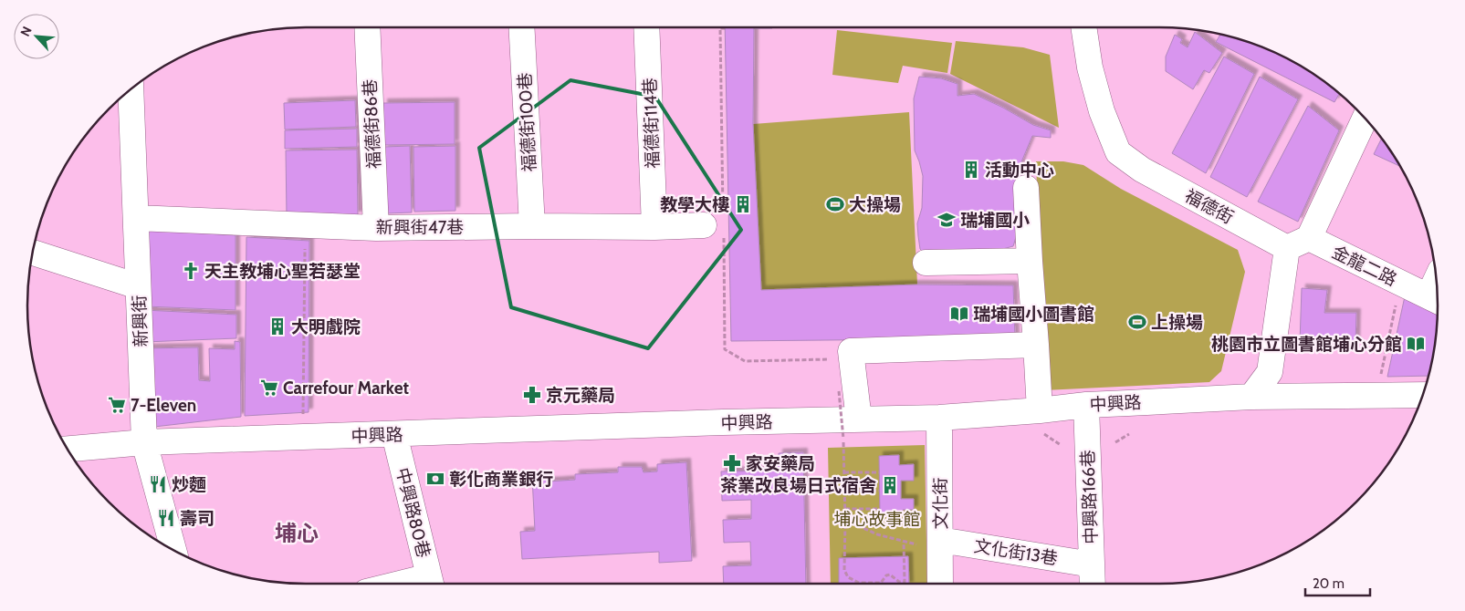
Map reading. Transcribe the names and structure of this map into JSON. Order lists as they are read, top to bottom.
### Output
{
  "streets": {
    "street": [
      "福德街100巷",
      "福德街114巷",
      "福德街86巷",
      "福德街",
      "新興街47巷",
      "金龍二路",
      "新興街",
      "中興路",
      "中興路166巷",
      "文化街",
      "中興路80巷",
      "文化街13巷"
    ]
  },
  "crossings": [
    ["福德街100巷", "新興街47巷"],
    ["福德街114巷", "新興街47巷"],
    ["福德街86巷", "新興街47巷"],
    ["福德街", "金龍二路"],
    ["新興街47巷", "新興街"],
    ["新興街", "中興路"],
    ["中興路", "中興路166巷"],
    ["中興路", "文化街"],
    ["中興路", "中興路80巷"],
    ["中興路166巷", "文化街13巷"],
    ["文化街", "文化街13巷"]
  ],
  "districts": ["埔心"],
  "parks": ["埔心故事館"],
  "places": {
    "building": [
      "活動中心",
      "教學大樓",
      "大明戲院",
      "茶業改良場日式宿舍"
    ],
    "sports": ["大操場", "上操場"],
    "school or university": ["瑞埔國小"],
    "church": ["天主教埔心聖若瑟堂"],
    "library": ["瑞埔國小圖書館", "桃園市立圖書館埔心分館"],
    "supermarket": ["Carrefour Market", "7-Eleven"],
    "pharmacy": ["京元藥局", "家安藥局"],
    "bank": ["彰化商業銀行"],
    "restaurant": ["炒麵", "壽司"]
  },
  "scale_bar": "20 m",
  "north": "top left"
}
